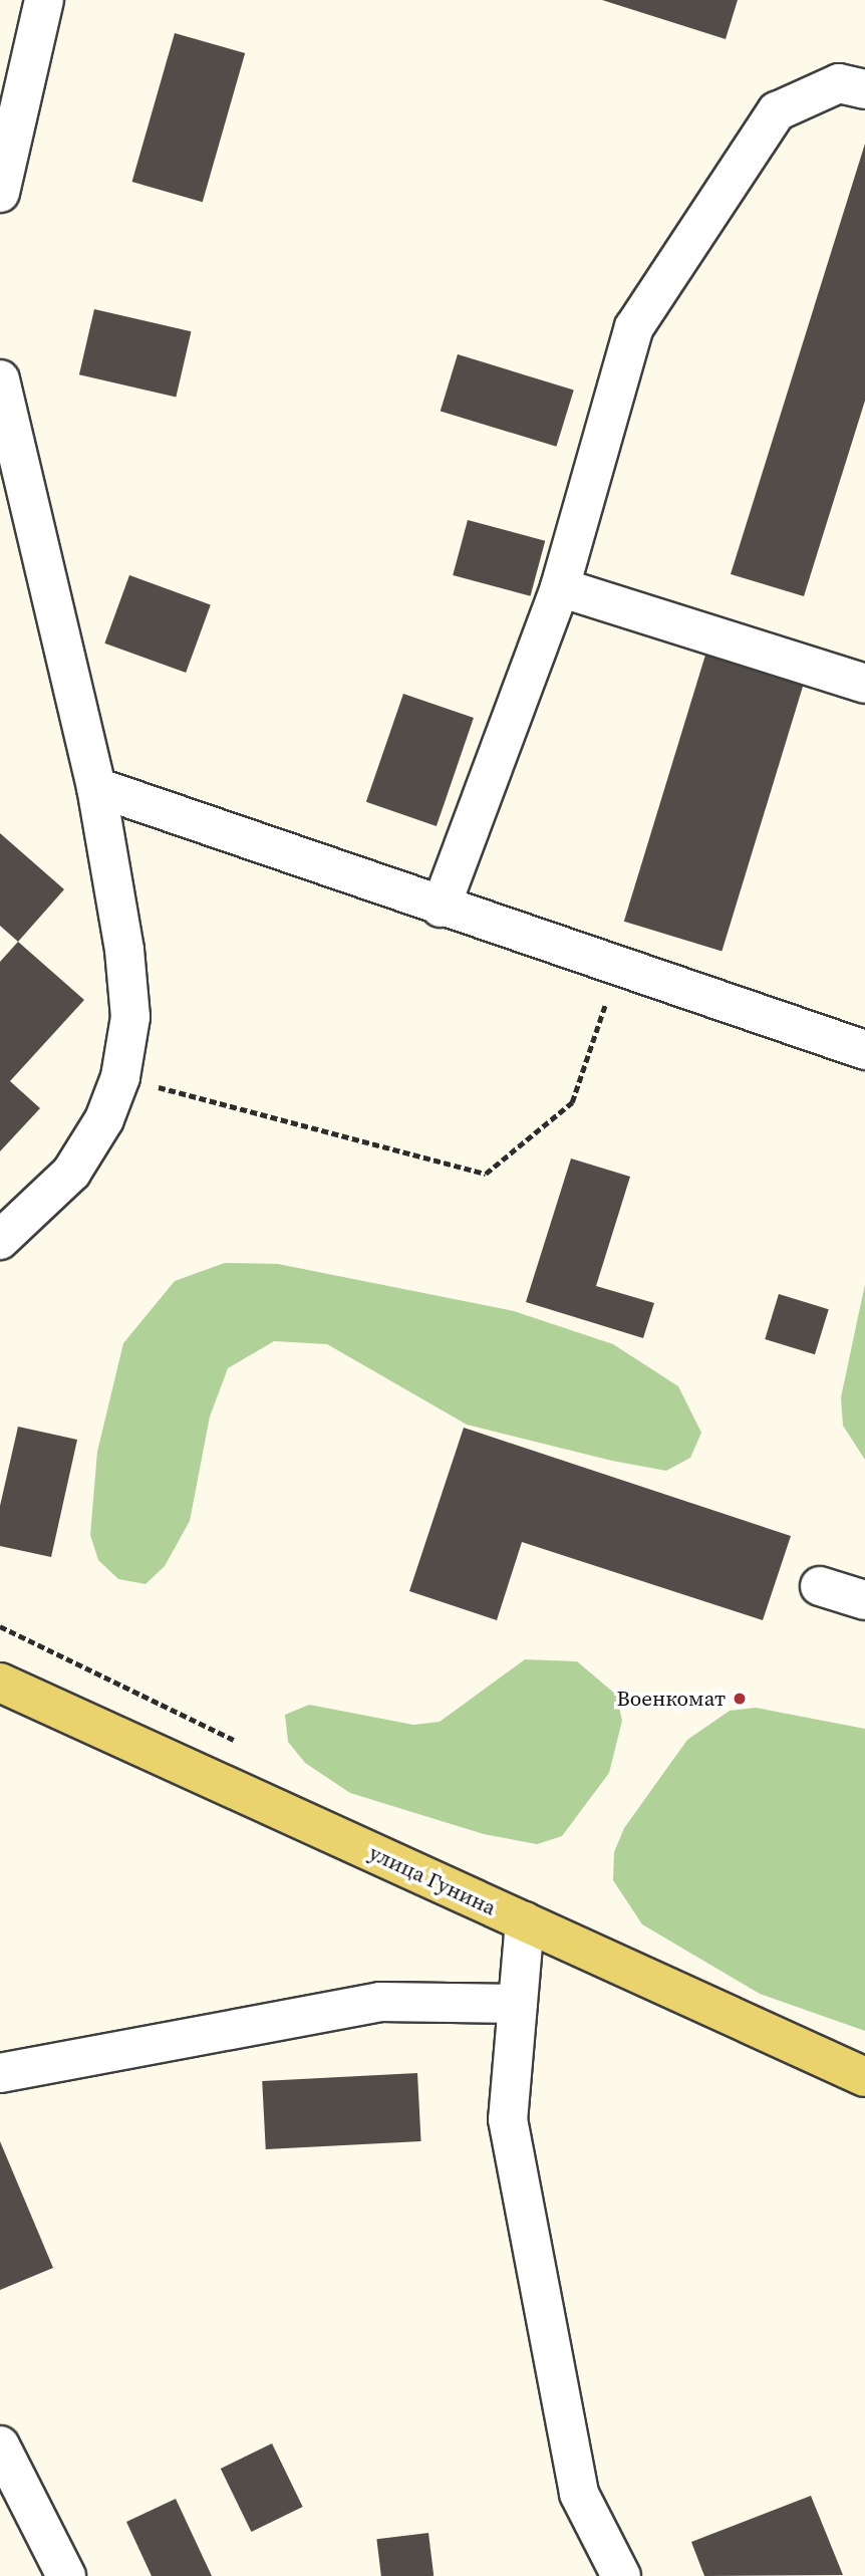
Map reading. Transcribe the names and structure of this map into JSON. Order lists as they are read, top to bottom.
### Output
{
  "streets": {
    "main road": ["улица Гунина"]
  },
  "places": ["Военкомат"]
}
